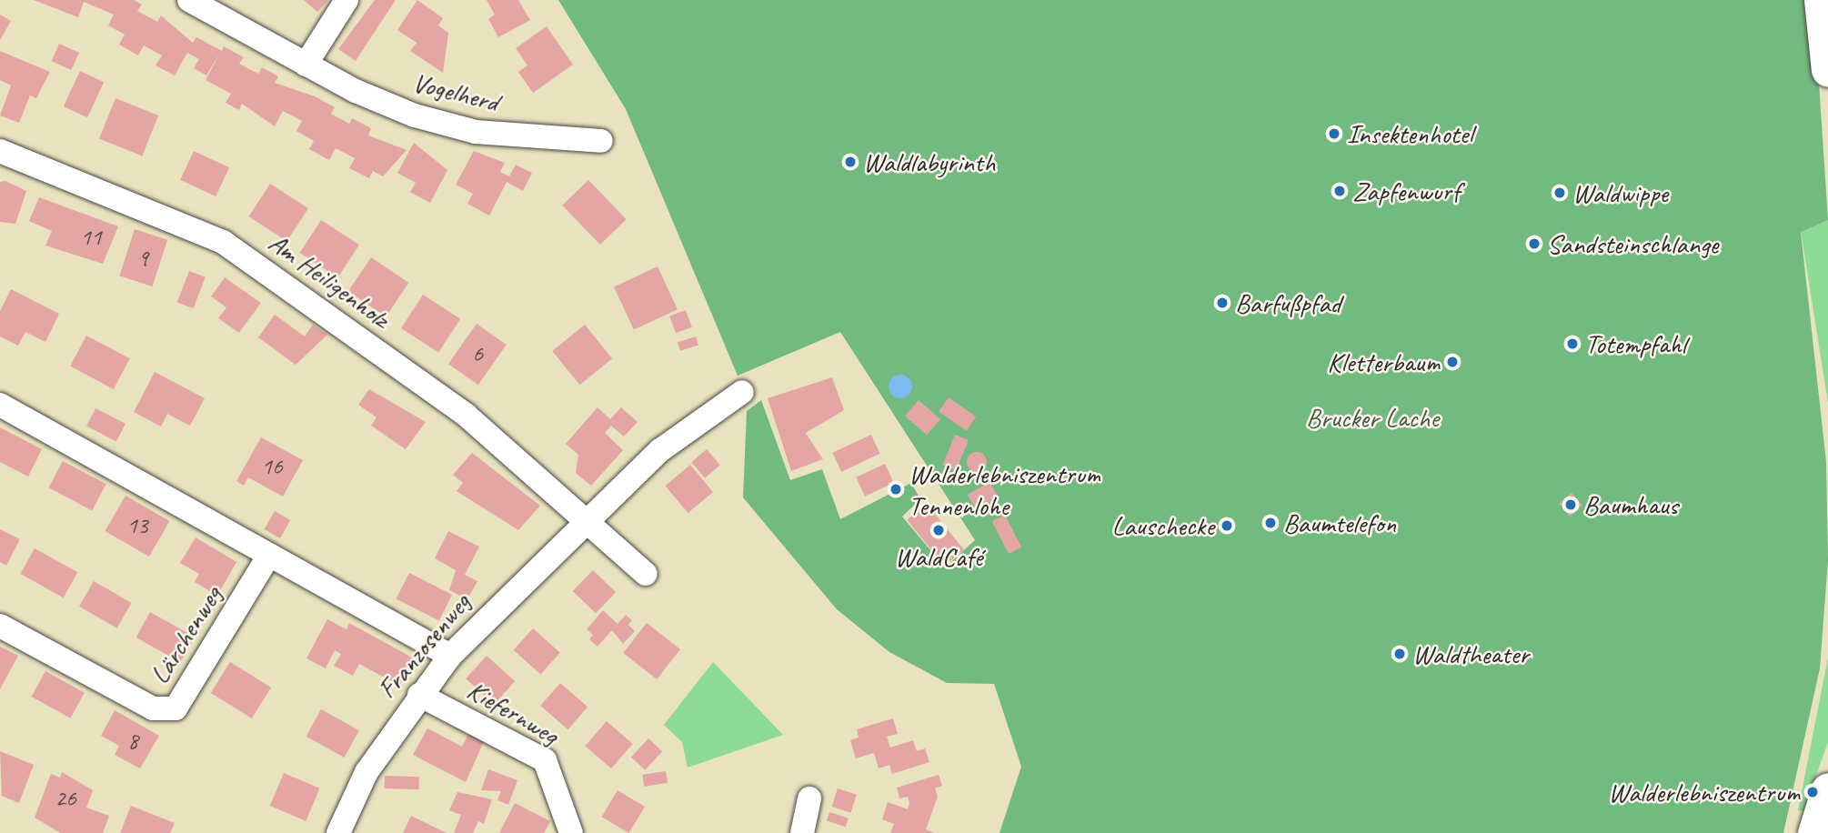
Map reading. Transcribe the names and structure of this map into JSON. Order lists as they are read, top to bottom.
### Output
{
  "streets": {
    "street": [
      "Vogelherd",
      "Am Heiligenholz",
      "Lärchenweg",
      "Franzosenweg",
      "Kiefernweg"
    ]
  },
  "crossings": [
    ["Am Heiligenholz", "Franzosenweg"],
    ["Franzosenweg", "Kiefernweg"]
  ],
  "parks": ["Brucker Lache"],
  "places": [
    "Insektenhotel",
    "Waldlabyrinth",
    "Zapfenwurf",
    "Waldwippe",
    "Sandsteinschlange",
    "Barfußpfad",
    "Totempfahl",
    "Kletterbaum",
    "Walderlebniszentrum Tennenlohe",
    "Baumhaus",
    "Baumtelefon",
    "Lauschecke",
    "WaldCafé",
    "Waldtheater",
    "Walderlebniszentrum"
  ],
  "house_numbers": [
    "11",
    "9",
    "6",
    "16",
    "13",
    "8",
    "26"
  ]
}
